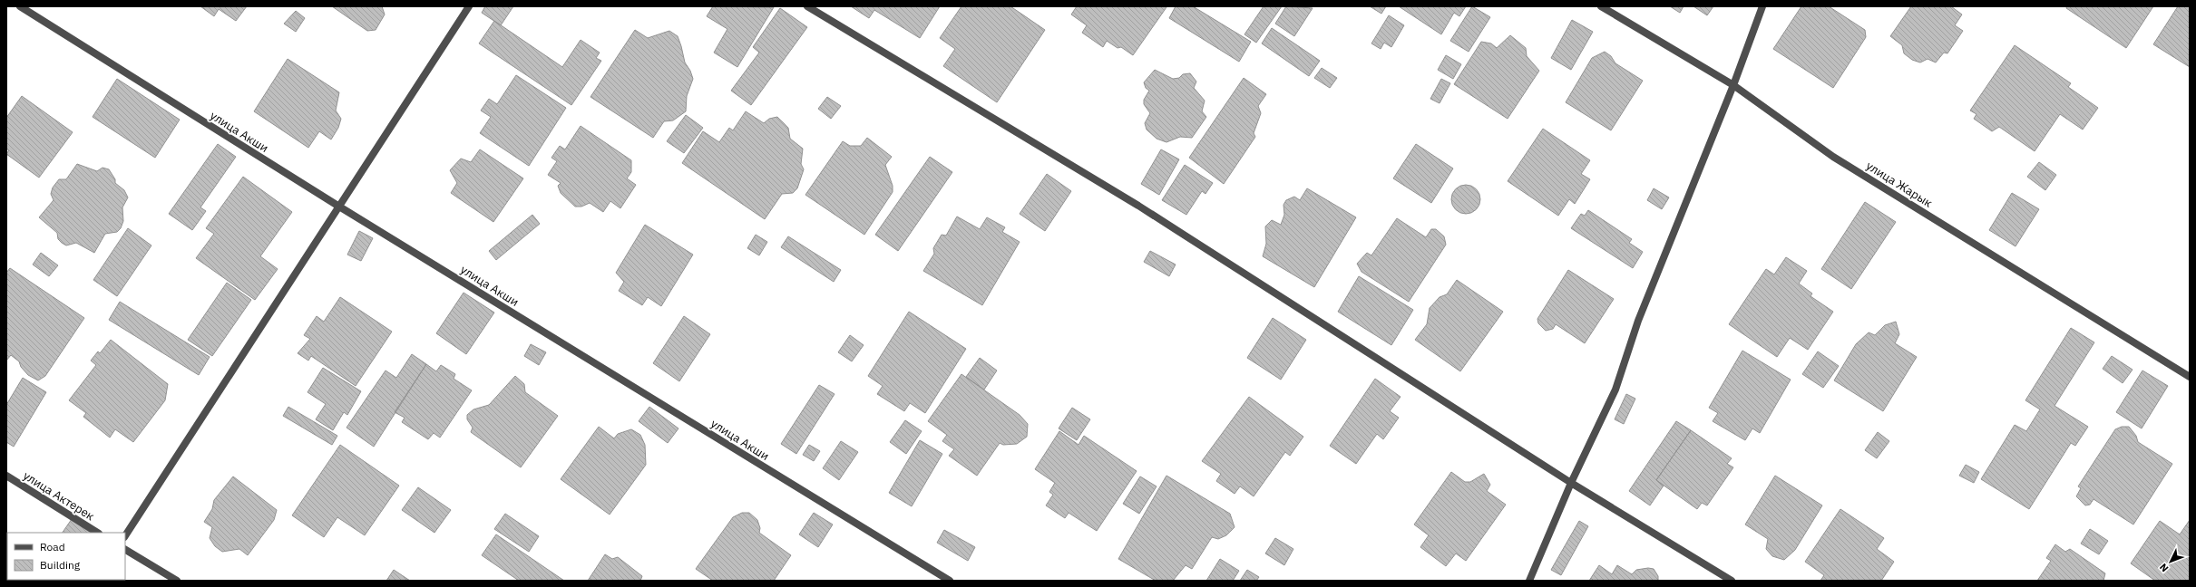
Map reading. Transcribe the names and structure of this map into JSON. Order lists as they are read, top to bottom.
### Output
{
  "streets": {
    "street": ["улица Акши", "улица Жарык", "улица Актерек"]
  },
  "legend": ["Road", "Building"],
  "north": "bottom left"
}
